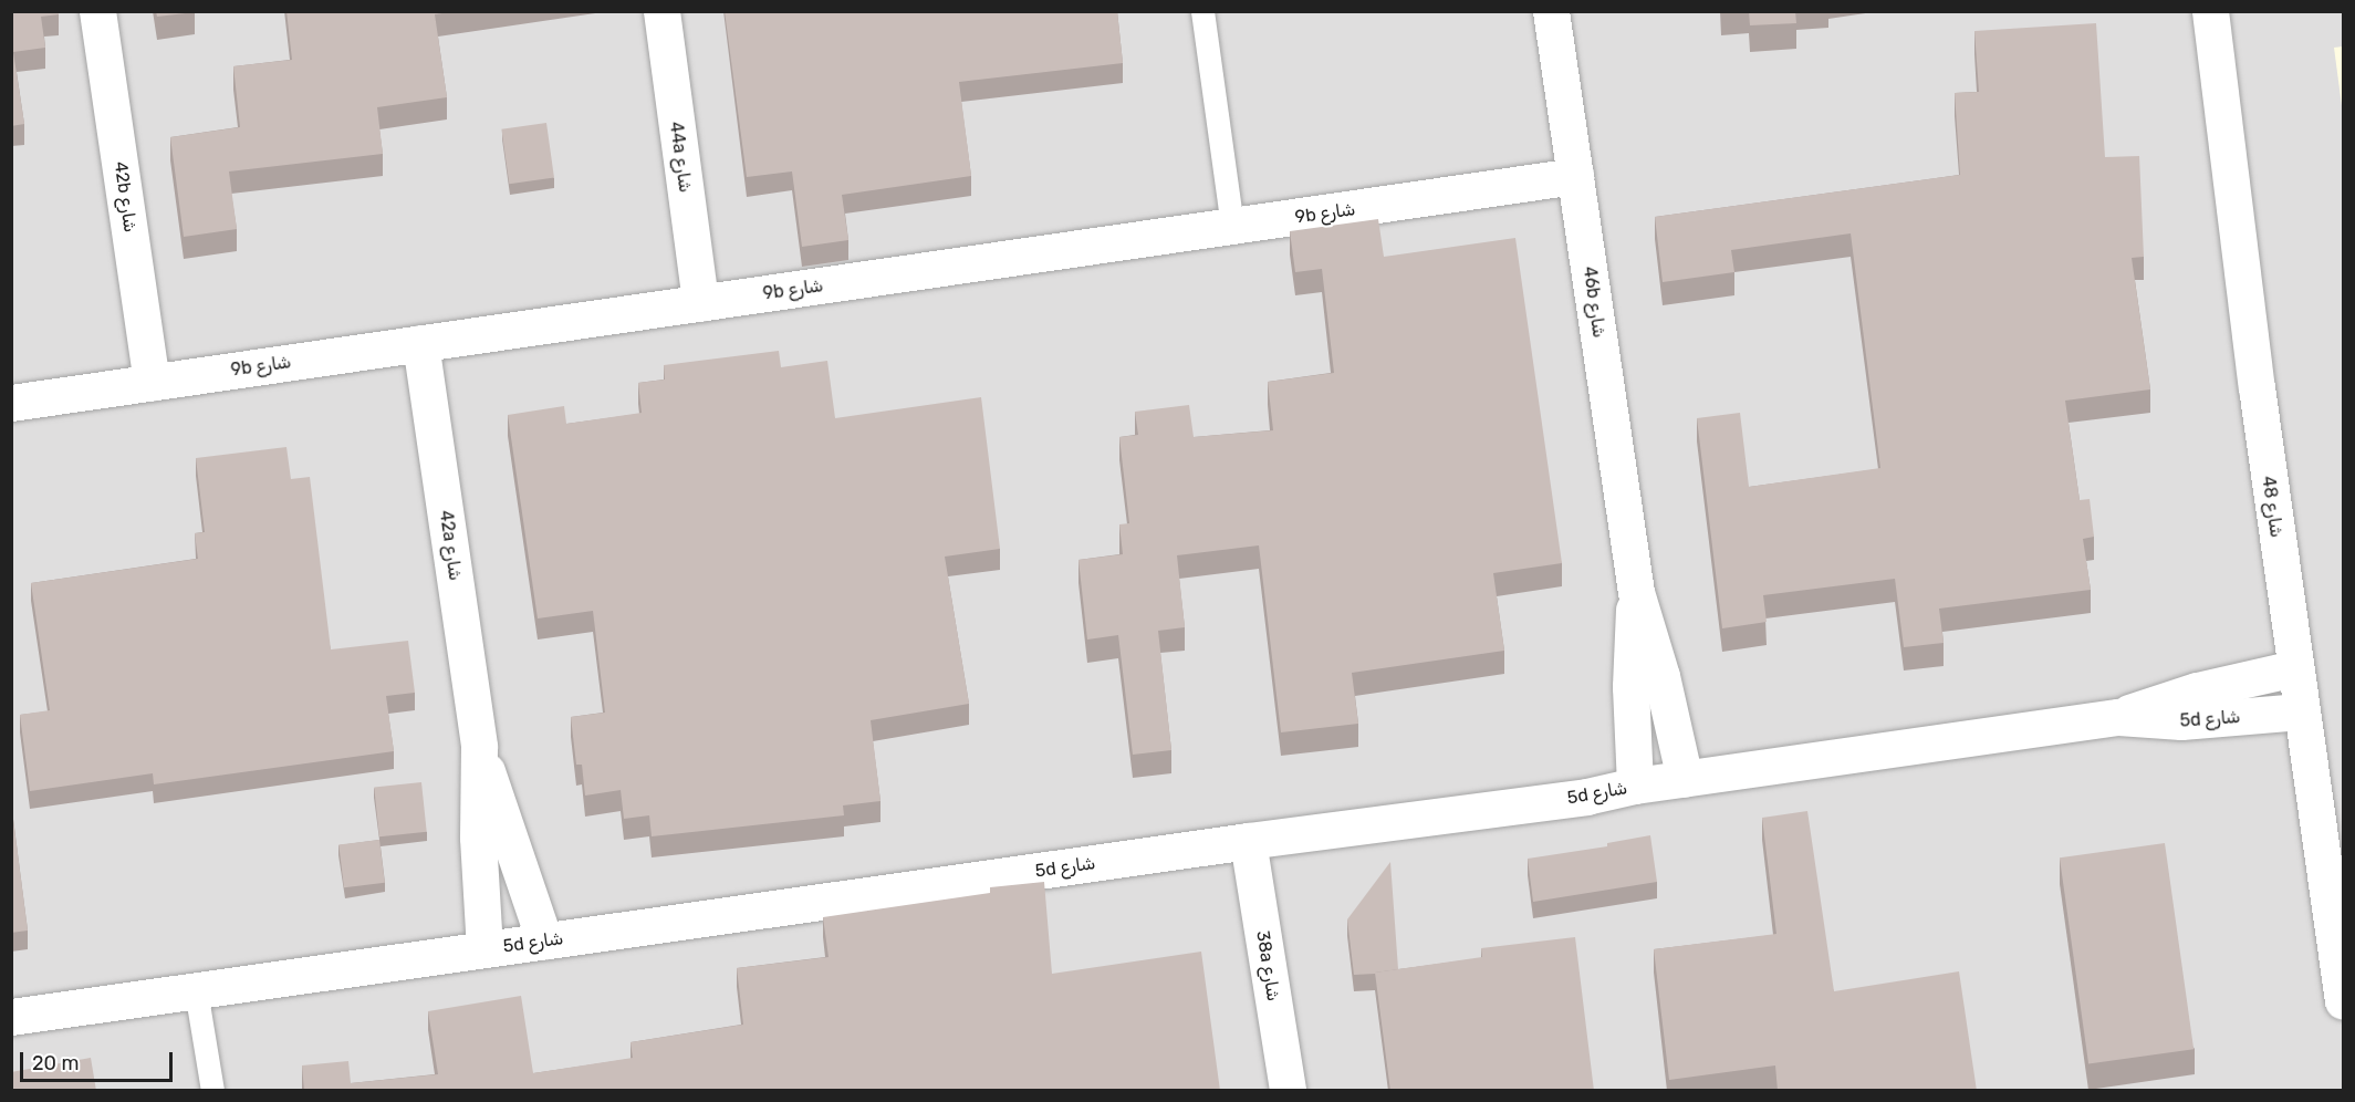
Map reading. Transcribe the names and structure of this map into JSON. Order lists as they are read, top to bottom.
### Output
{
  "streets": {
    "street": [
      "44a شارع",
      "42b شارع",
      "9b شارع",
      "46b شارع",
      "شارع 48",
      "42a شارع",
      "5d شارع",
      "38a شارع"
    ]
  },
  "crossings": [
    ["44a شارع", "9b شارع"],
    ["42b شارع", "9b شارع"],
    ["9b شارع", "46b شارع"],
    ["9b شارع", "42a شارع"],
    ["46b شارع", "5d شارع"],
    ["شارع 48", "5d شارع"],
    ["42a شارع", "5d شارع"],
    ["5d شارع", "38a شارع"]
  ],
  "scale_bar": "20 m"
}
